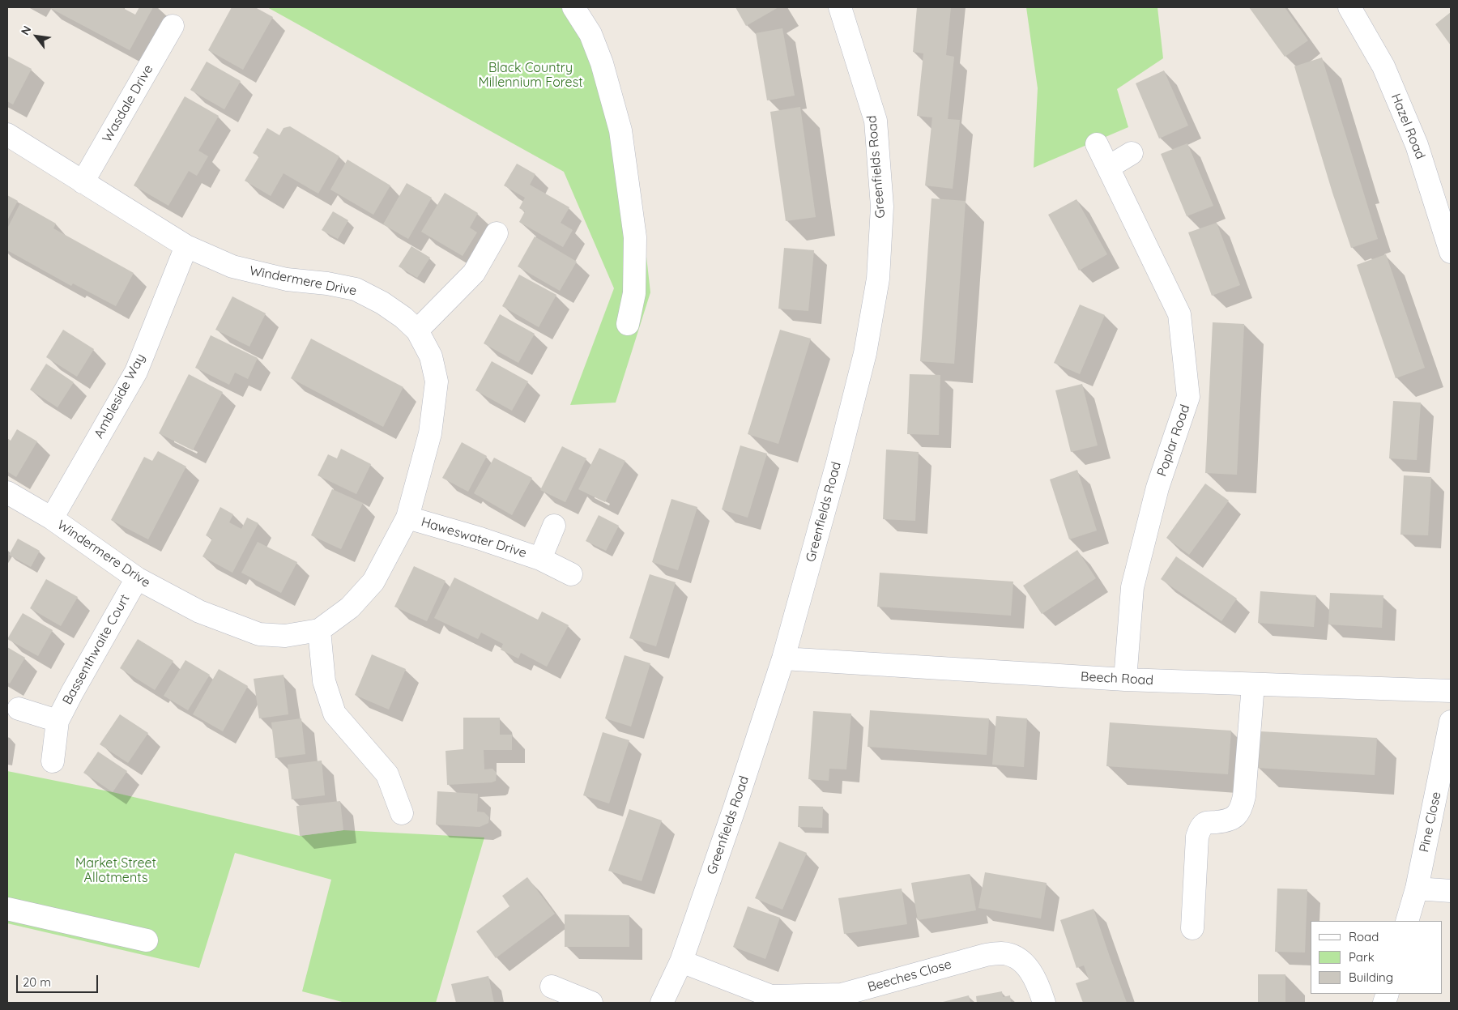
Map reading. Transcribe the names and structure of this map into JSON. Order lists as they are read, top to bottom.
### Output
{
  "streets": {
    "street": [
      "Wasdale Drive",
      "Hazel Road",
      "Greenfields Road",
      "Windermere Drive",
      "Ambleside Way",
      "Poplar Road",
      "Haweswater Drive",
      "Bassenthwaite Court",
      "Beech Road",
      "Pine Close",
      "Beeches Close"
    ]
  },
  "crossings": [
    ["Wasdale Drive", "Windermere Drive"],
    ["Greenfields Road", "Beech Road"],
    ["Greenfields Road", "Beeches Close"],
    ["Windermere Drive", "Ambleside Way"],
    ["Windermere Drive", "Haweswater Drive"],
    ["Windermere Drive", "Bassenthwaite Court"],
    ["Poplar Road", "Beech Road"]
  ],
  "parks": ["Black Country Millennium Forest", "Market Street Allotments"],
  "legend": ["Road", "Park", "Building"],
  "scale_bar": "20 m",
  "north": "top left"
}
